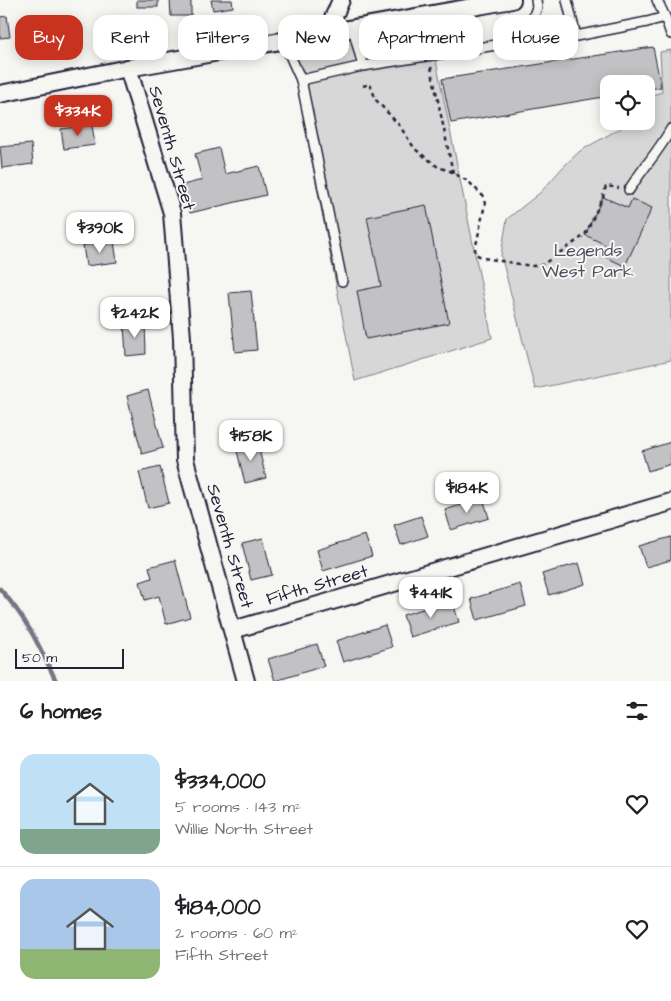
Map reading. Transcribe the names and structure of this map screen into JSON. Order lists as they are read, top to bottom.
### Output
{
  "streets": {
    "street": ["Seventh Street", "Fifth Street"]
  },
  "crossings": [
    ["Seventh Street", "Fifth Street"]
  ],
  "parks": ["Legends West Park"],
  "scale_bar": "50 m",
  "page": {
    "chip": [
      "Buy",
      "Rent",
      "Filters",
      "New",
      "Apartment",
      "House"
    ],
    "price": [
      "$334K",
      "$390K",
      "$242K",
      "$158K",
      "$184K",
      "$441K"
    ],
    "scale": "50 m",
    "heading": "6 homes",
    "list": [
      {
        "name": "$334,000",
        "note": "5 rooms · 143 m² · Willie North Street"
      },
      {
        "name": "$184,000",
        "note": "2 rooms · 60 m² · Fifth Street"
      }
    ]
  }
}
